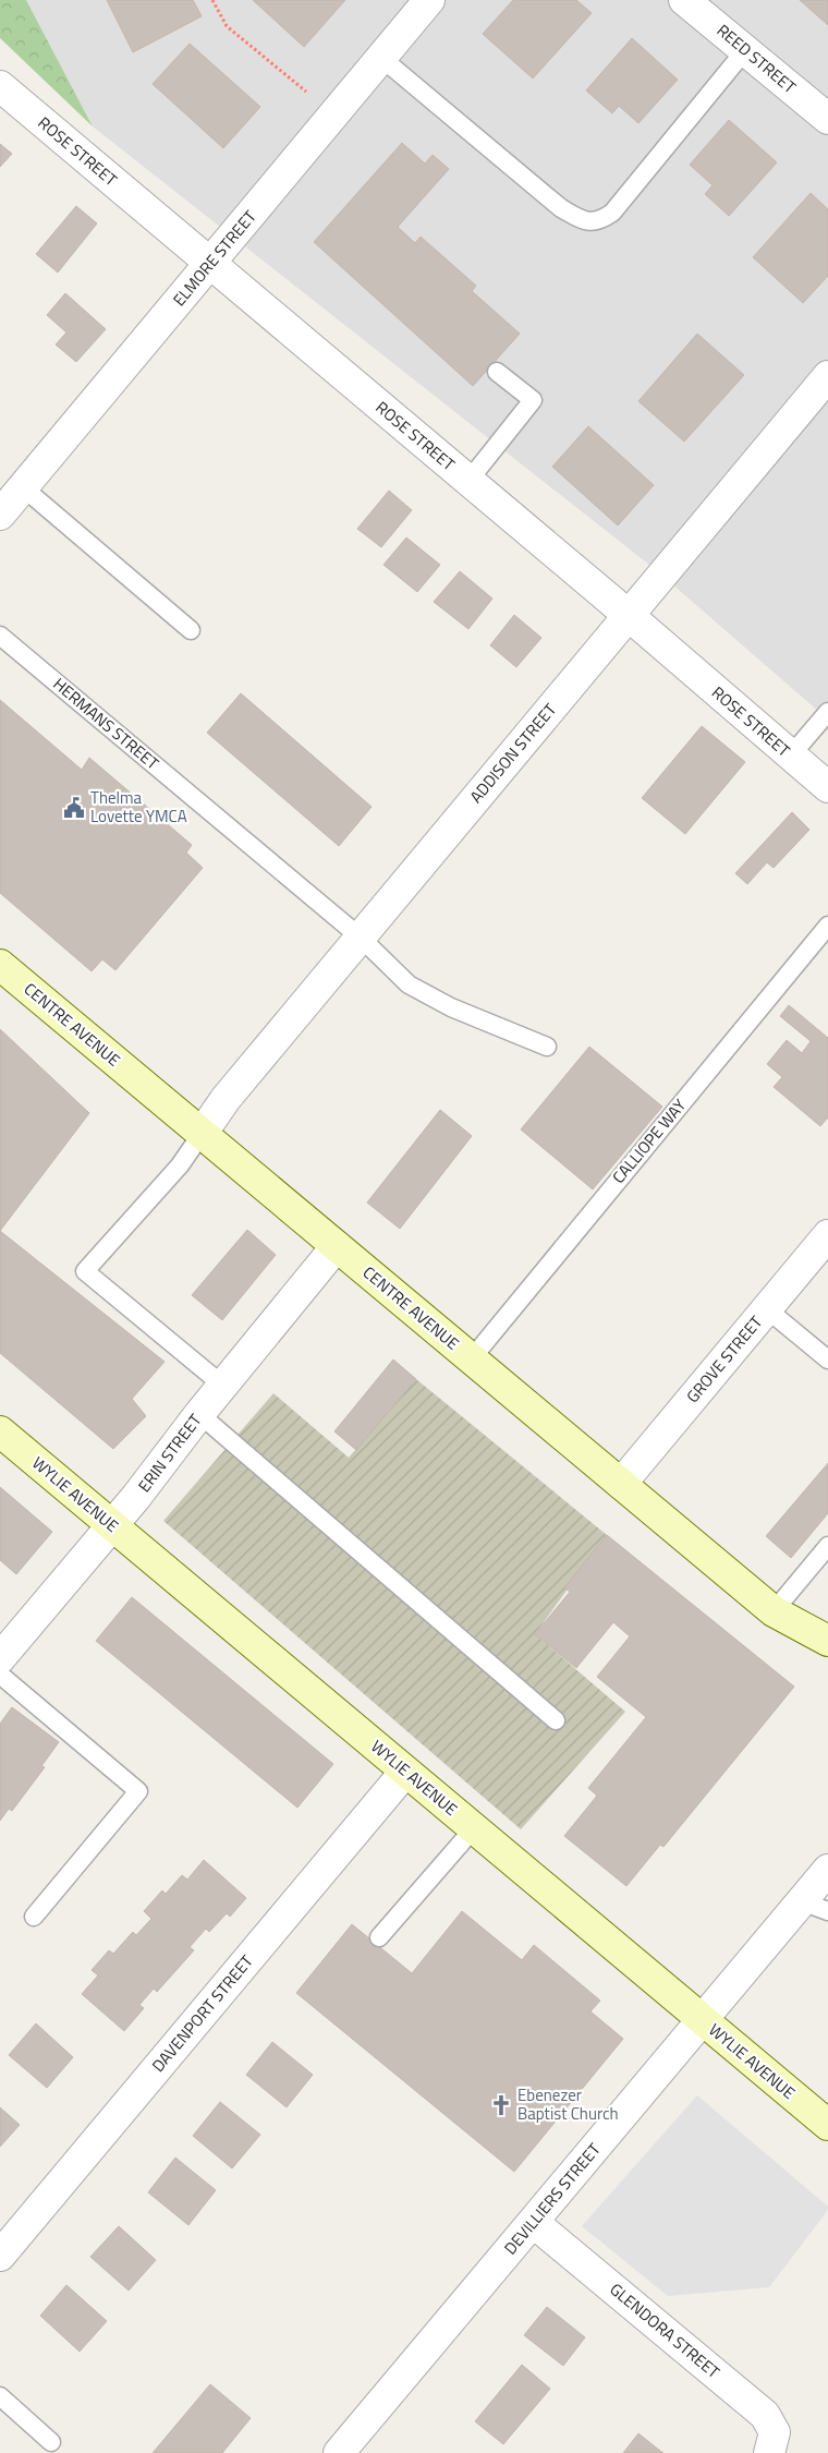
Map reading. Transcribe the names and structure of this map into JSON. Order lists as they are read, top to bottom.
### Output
{
  "streets": {
    "street": [
      "REED STREET",
      "ROSE STREET",
      "ELMORE STREET",
      "ADDISON STREET",
      "CENTRE AVENUE",
      "GROVE STREET",
      "ERIN STREET",
      "WYLIE AVENUE",
      "DAVENPORT STREET",
      "DEVILLIERS STREET",
      "GLENDORA STREET"
    ],
    "lane": ["HERMANS STREET", "CALLIOPE WAY"]
  },
  "crossings": [
    ["ROSE STREET", "ELMORE STREET"],
    ["ROSE STREET", "ADDISON STREET"],
    ["HERMANS STREET", "ADDISON STREET"],
    ["ADDISON STREET", "CENTRE AVENUE"],
    ["CENTRE AVENUE", "CALLIOPE WAY"],
    ["CENTRE AVENUE", "GROVE STREET"],
    ["CENTRE AVENUE", "ERIN STREET"],
    ["ERIN STREET", "WYLIE AVENUE"],
    ["WYLIE AVENUE", "DAVENPORT STREET"],
    ["WYLIE AVENUE", "DEVILLIERS STREET"],
    ["DEVILLIERS STREET", "GLENDORA STREET"]
  ],
  "places": {
    "public building": ["Thelma Lovette YMCA"],
    "church": ["Ebenezer Baptist Church"]
  }
}
